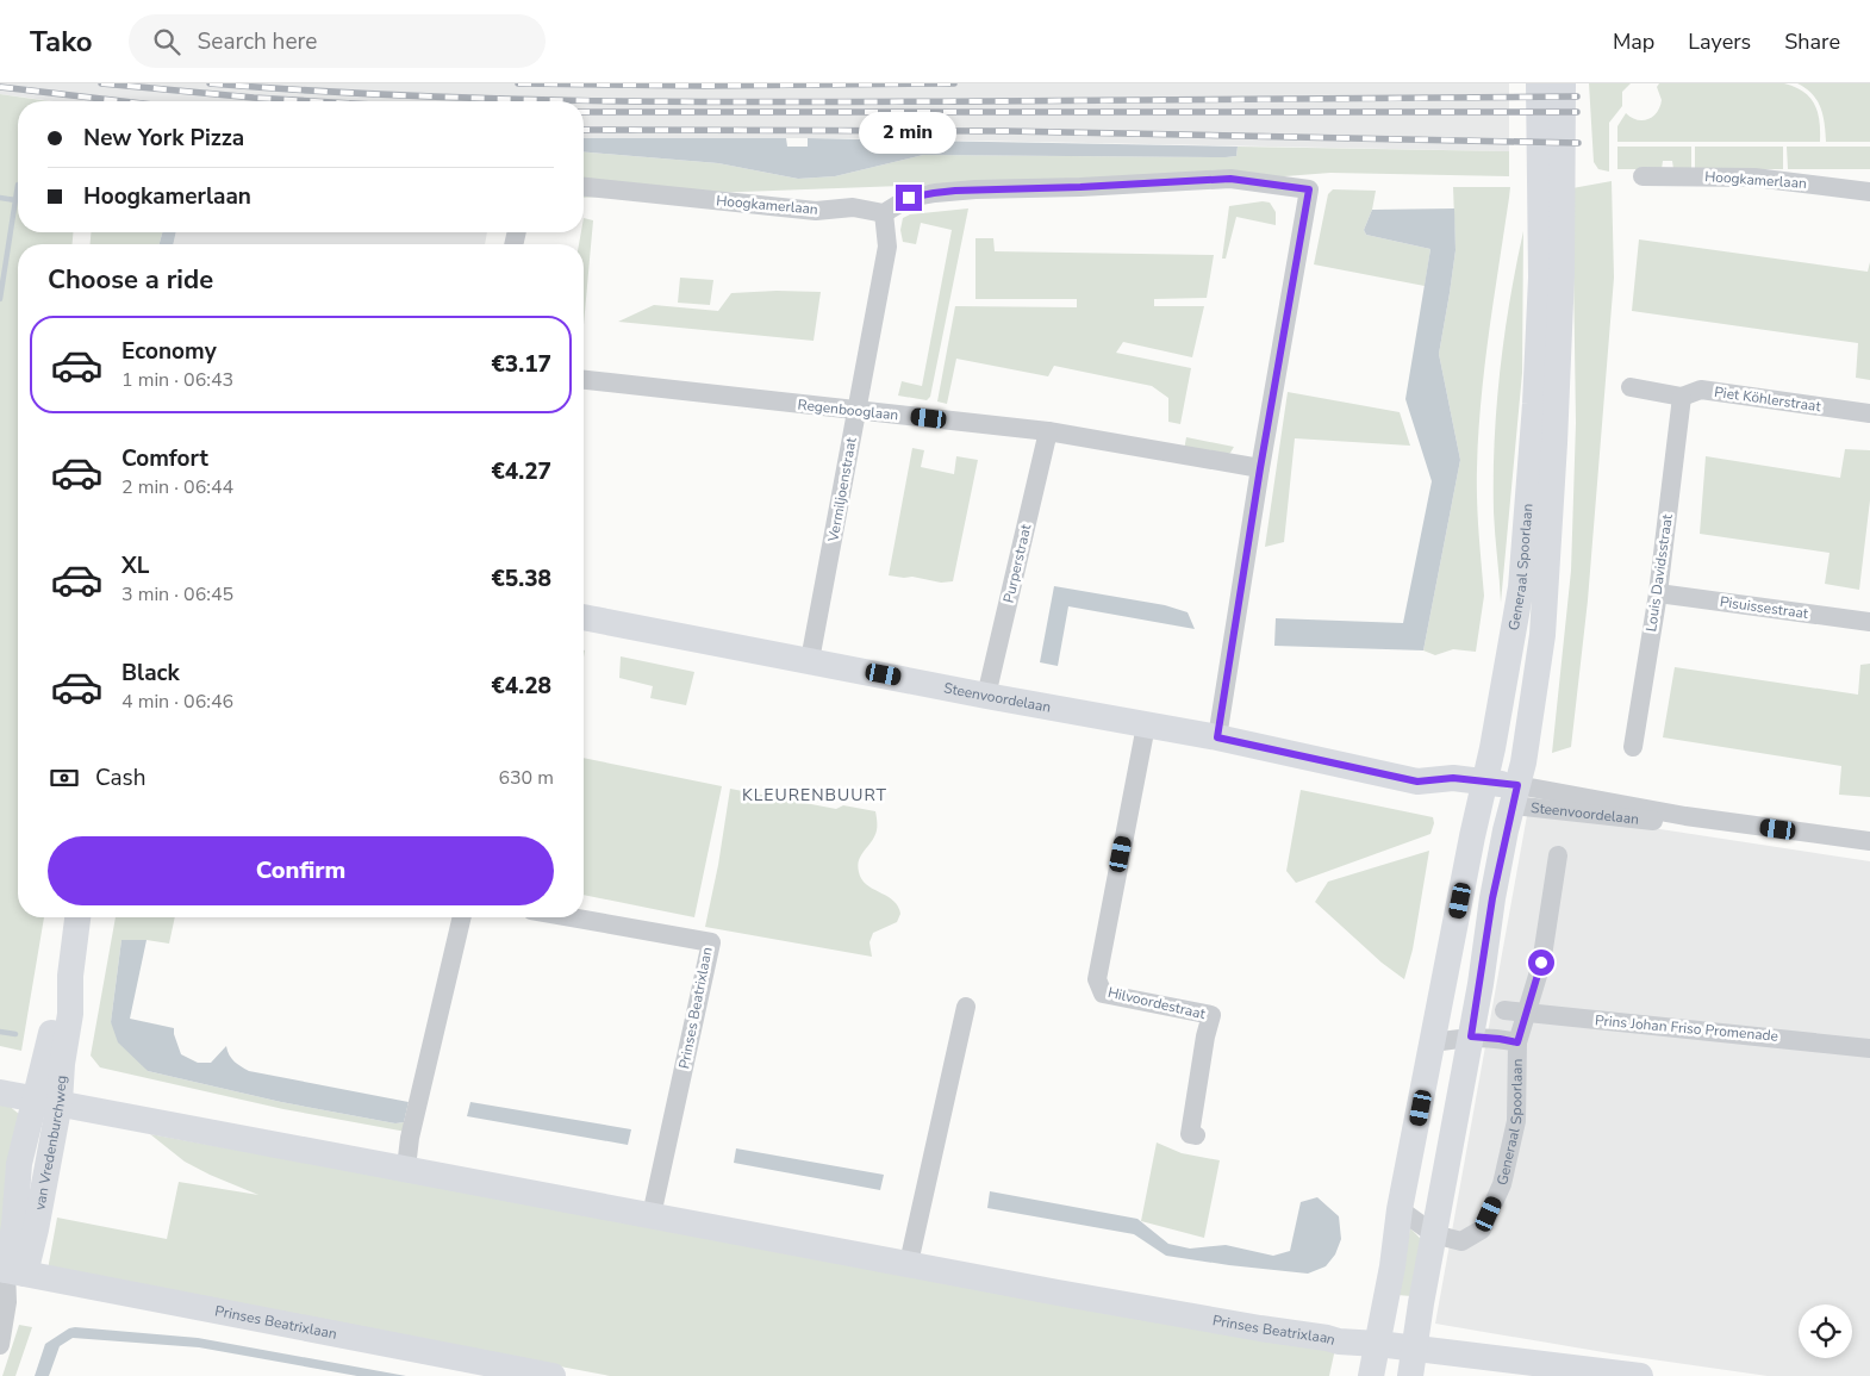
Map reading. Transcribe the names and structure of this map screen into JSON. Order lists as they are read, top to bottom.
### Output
{
  "streets": {
    "main road": [
      "Generaal Spoorlaan",
      "Steenvoordelaan",
      "Prinses Beatrixlaan",
      "van Vredenburchweg"
    ],
    "street": [
      "Hoogkamerlaan",
      "Piet Köhlerstraat",
      "Regenbooglaan",
      "Vermiljoenstraat",
      "Purperstraat",
      "Louis Davidsstraat",
      "Pisuissestraat",
      "Hilvoordestraat",
      "Prins Johan Friso Promenade"
    ]
  },
  "crossings": [
    ["Hoogkamerlaan", "Vermiljoenstraat"],
    ["Piet Köhlerstraat", "Louis Davidsstraat"],
    ["Regenbooglaan", "Vermiljoenstraat"],
    ["Regenbooglaan", "Purperstraat"],
    ["Vermiljoenstraat", "Steenvoordelaan"],
    ["Purperstraat", "Steenvoordelaan"],
    ["Generaal Spoorlaan", "Steenvoordelaan"],
    ["Generaal Spoorlaan", "Prinses Beatrixlaan"],
    ["Louis Davidsstraat", "Pisuissestraat"],
    ["Steenvoordelaan", "Hilvoordestraat"],
    ["Prinses Beatrixlaan", "van Vredenburchweg"]
  ],
  "districts": ["KLEURENBUURT"],
  "page": {
    "header": "Tako",
    "search": "Search here",
    "nav": ["Map", "Layers", "Share"],
    "banner": ["New York Pizza", "Hoogkamerlaan"],
    "bubble": "2 min",
    "heading": "Choose a ride",
    "list": [
      {
        "name": "Economy",
        "note": "1 min · 06:43",
        "value": "€3.17"
      },
      {
        "name": "Comfort",
        "note": "2 min · 06:44",
        "value": "€4.27"
      },
      {
        "name": "XL",
        "note": "3 min · 06:45",
        "value": "€5.38"
      },
      {
        "name": "Black",
        "note": "4 min · 06:46",
        "value": "€4.28"
      }
    ],
    "pay": ["Cash", "630 m"],
    "buttons": "Confirm"
  }
}
